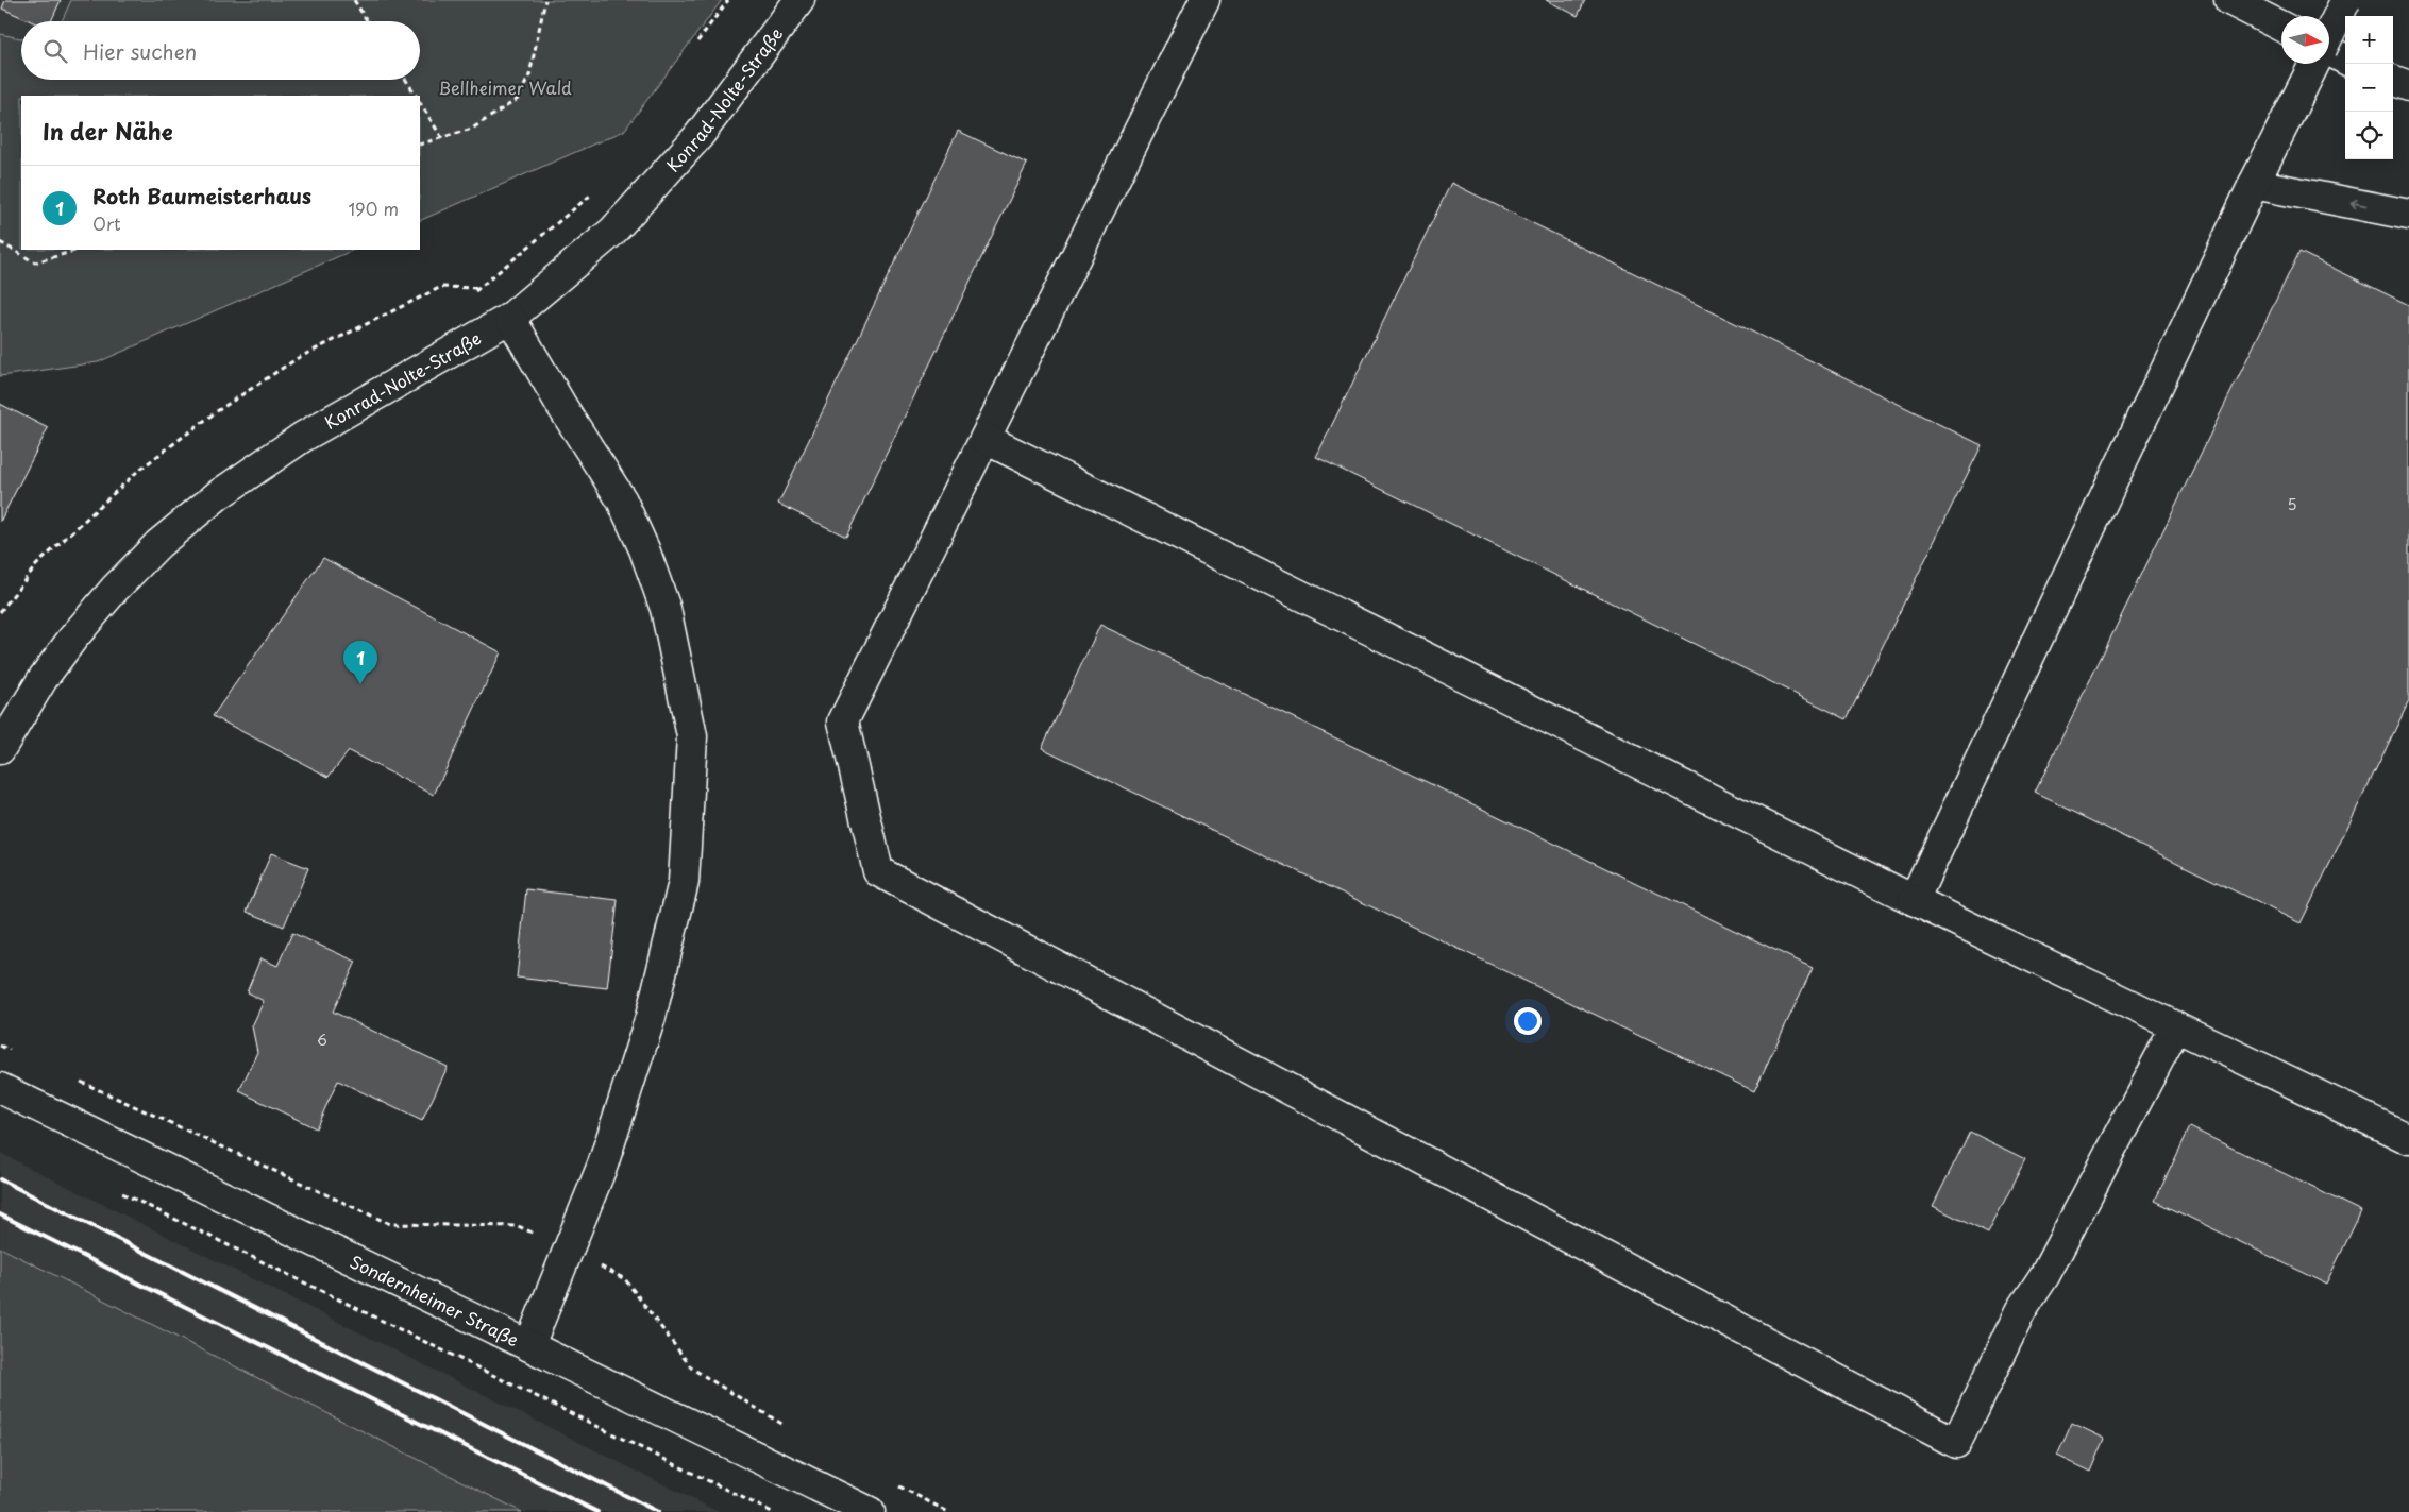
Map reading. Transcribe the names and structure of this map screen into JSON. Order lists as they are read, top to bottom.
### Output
{
  "streets": {
    "main road": ["Konrad-Nolte-Straße", "Sondernheimer Straße"]
  },
  "parks": ["Bellheimer Wald"],
  "house_numbers": ["5", "6"],
  "north": "right",
  "page": {
    "map_buttons": ["+", "−"],
    "search": "Hier suchen",
    "heading": "In der Nähe",
    "list": [
      {
        "mark": "1",
        "name": "Roth Baumeisterhaus",
        "note": "Ort",
        "value": "190 m"
      }
    ],
    "pins": "1"
  }
}
